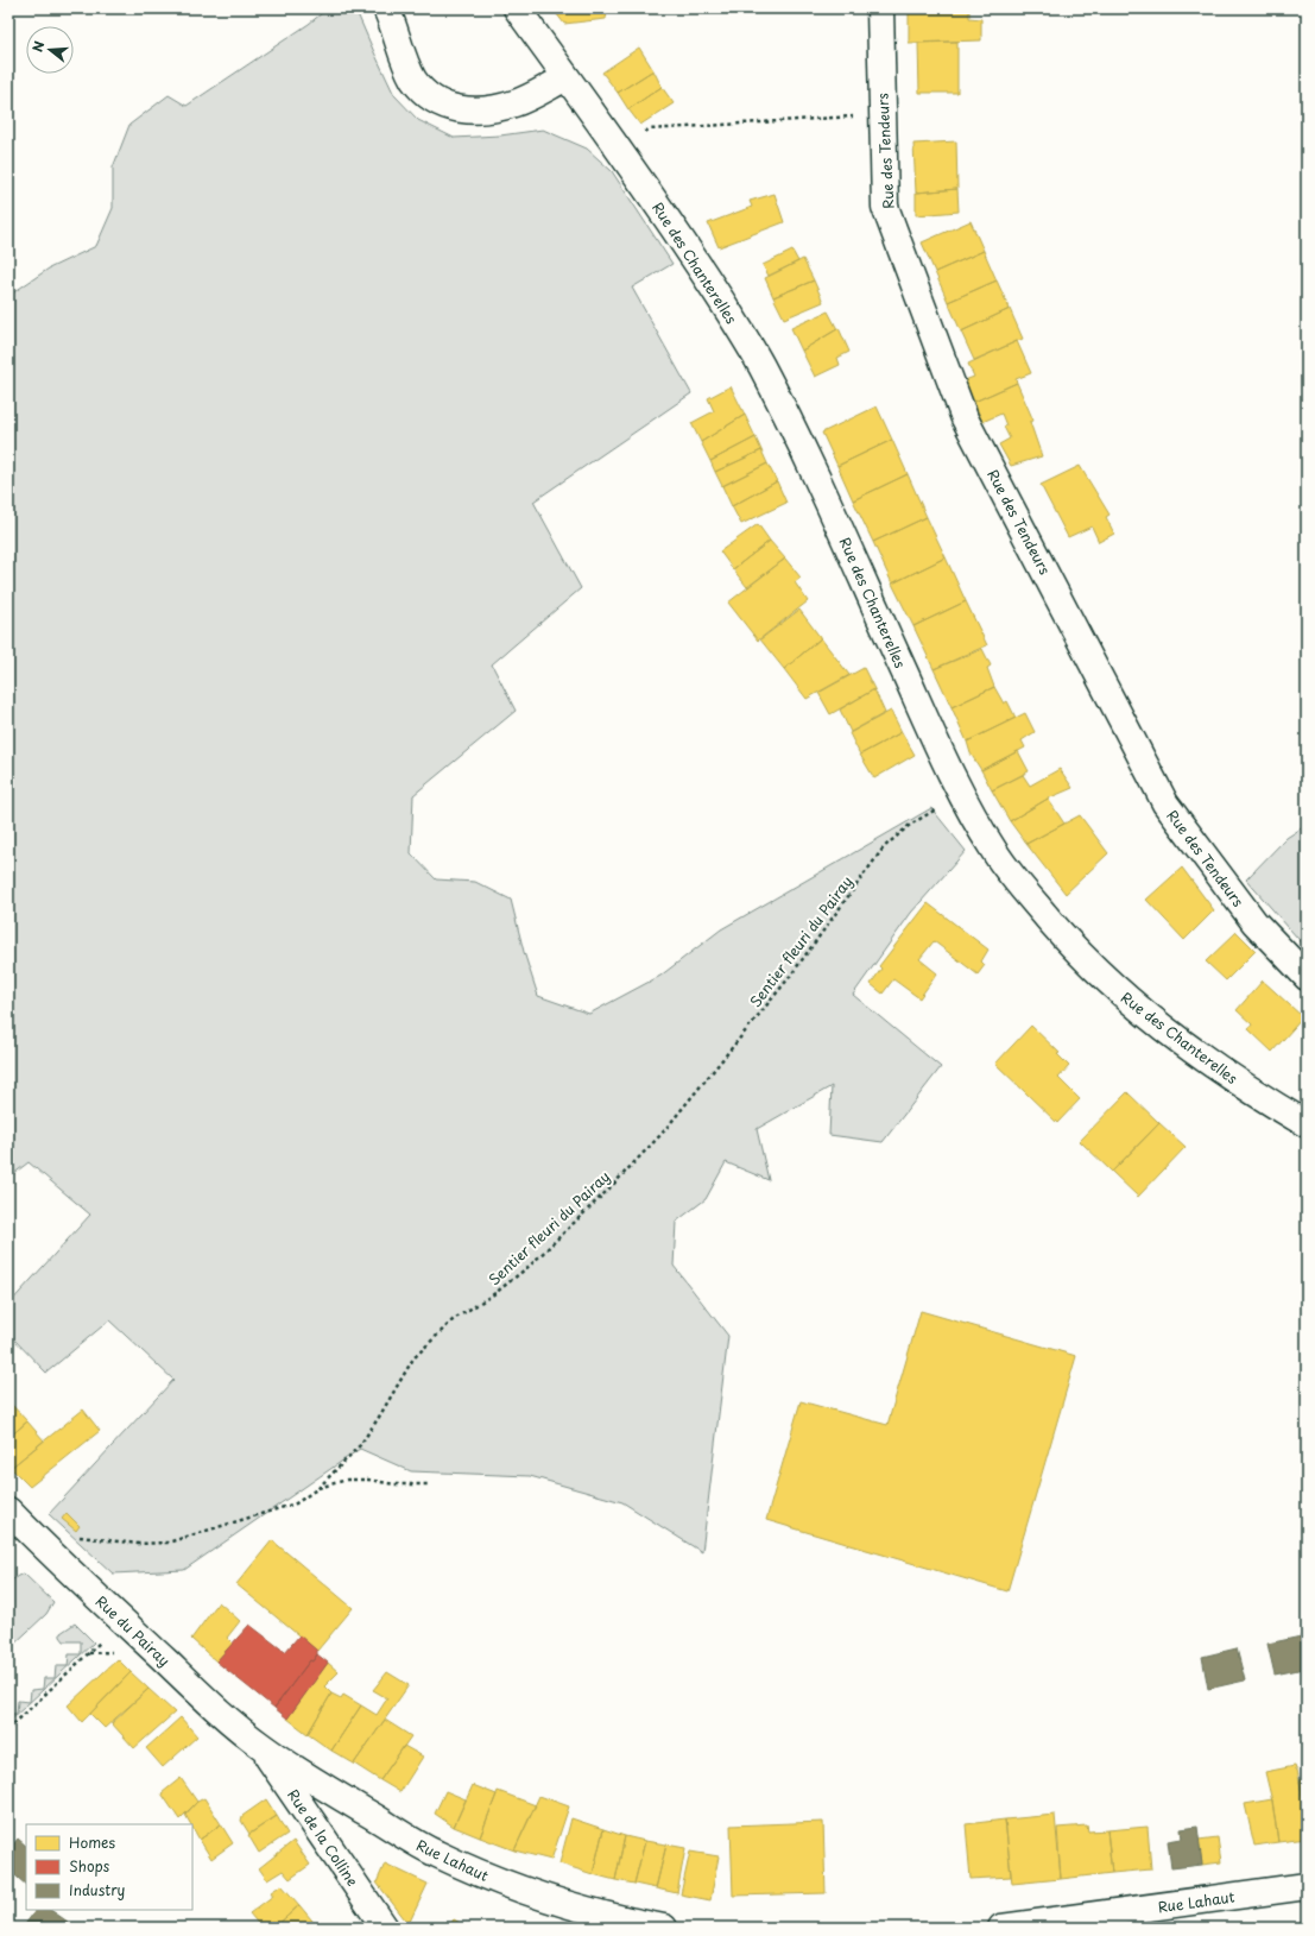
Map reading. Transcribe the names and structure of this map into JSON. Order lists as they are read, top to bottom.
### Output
{
  "streets": {
    "street": [
      "Rue des Tendeurs",
      "Rue des Chanterelles",
      "Rue du Pairay",
      "Rue de la Colline",
      "Rue Lahaut"
    ],
    "path": ["Sentier fleuri du Pairay"]
  },
  "crossings": [
    ["Rue des Chanterelles", "Sentier fleuri du Pairay"],
    ["Sentier fleuri du Pairay", "Rue du Pairay"],
    ["Rue du Pairay", "Rue de la Colline"],
    ["Rue du Pairay", "Rue Lahaut"],
    ["Rue de la Colline", "Rue Lahaut"]
  ],
  "legend": ["Homes", "Shops", "Industry"],
  "north": "left"
}
